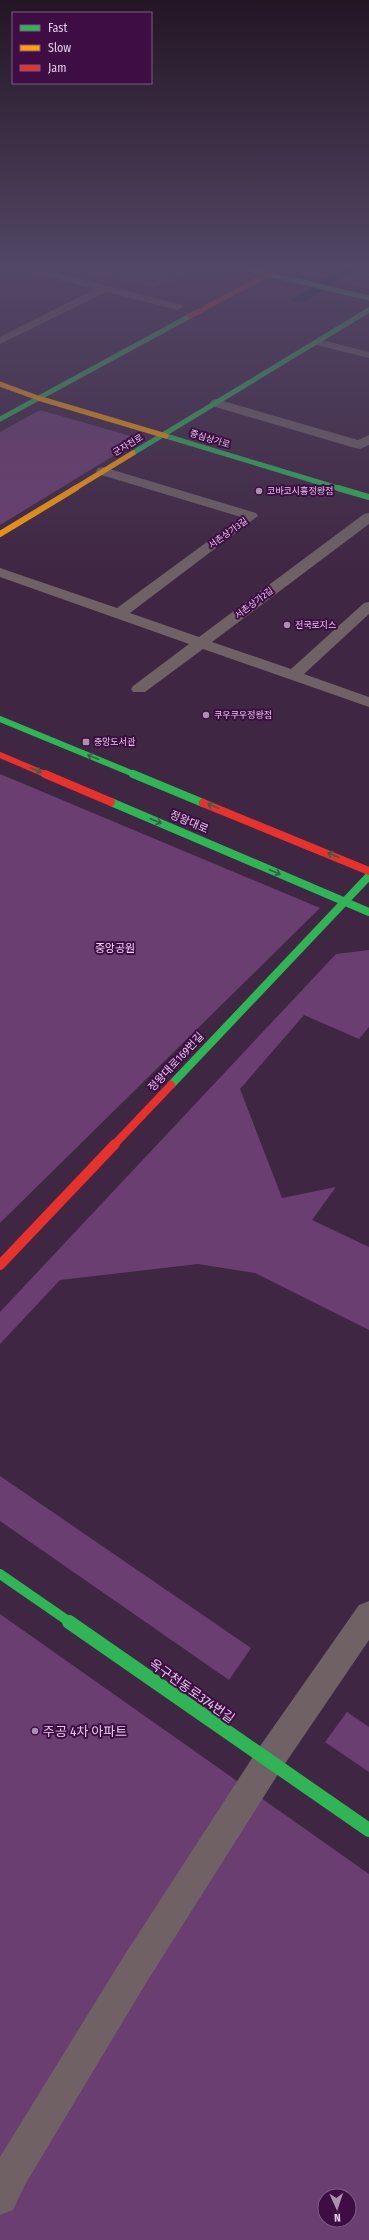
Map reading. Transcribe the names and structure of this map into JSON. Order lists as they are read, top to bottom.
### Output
{
  "streets": {
    "street": [
      "중심상가로",
      "군자천로",
      "서촌상가3길",
      "서촌상가2길",
      "정왕대로",
      "정왕대로169번길",
      "옥구천동로374번길"
    ]
  },
  "crossings": [
    ["중심상가로", "군자천로"],
    ["군자천로", "서촌상가3길"],
    ["정왕대로", "정왕대로169번길"]
  ],
  "parks": ["중앙공원"],
  "places": {
    "other": [
      "코바코시흥정왕점",
      "전국로지스",
      "쿠우쿠우정왕점",
      "주공 4차 아파트"
    ],
    "transit": ["중앙도서관"]
  },
  "legend": ["Fast", "Slow", "Jam"],
  "north": "bottom"
}
